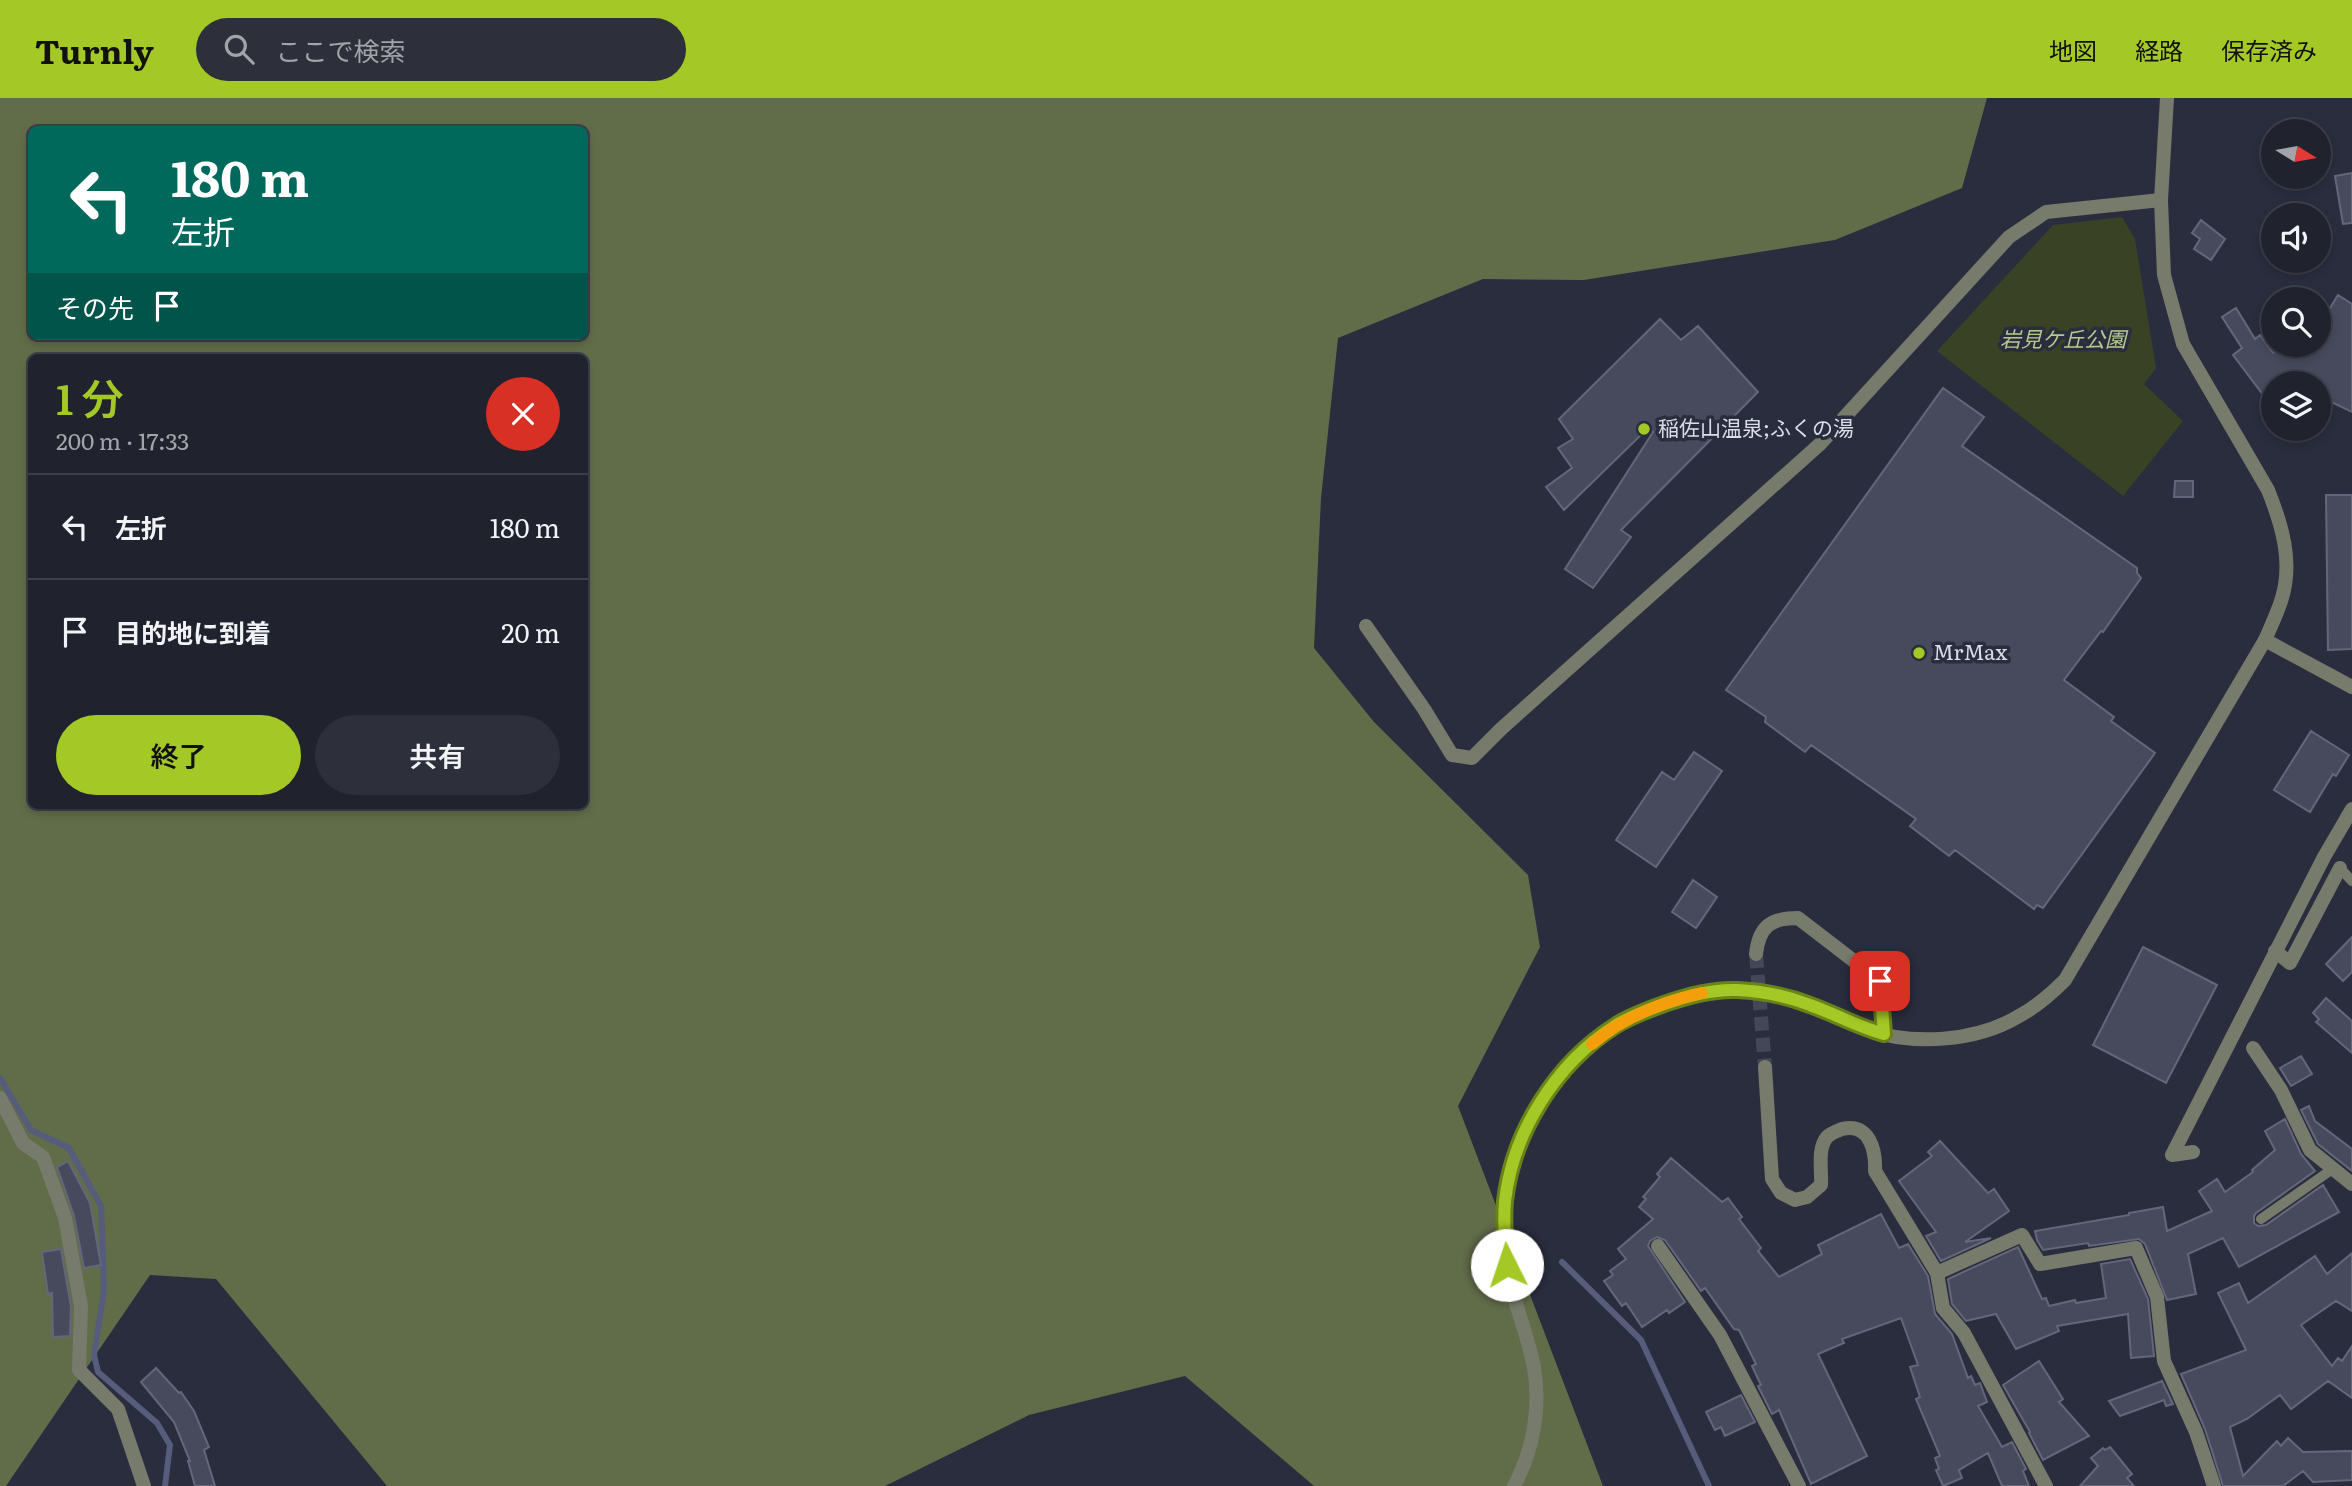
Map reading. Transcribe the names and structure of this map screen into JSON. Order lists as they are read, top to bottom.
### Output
{
  "parks": ["岩見ケ丘公園"],
  "places": ["稲佐山温泉;ふくの湯", "MrMax"],
  "north": "right",
  "page": {
    "header": "Turnly",
    "search": "ここで検索",
    "nav": ["地図", "経路", "保存済み"],
    "turn": ["180 m", "左折"],
    "then": "その先",
    "heading": ["1 分", "200 m · 17:33"],
    "list": [
      {
        "name": "左折",
        "value": "180 m"
      },
      {
        "name": "目的地に到着",
        "value": "20 m"
      }
    ],
    "buttons": ["終了", "共有"]
  }
}
